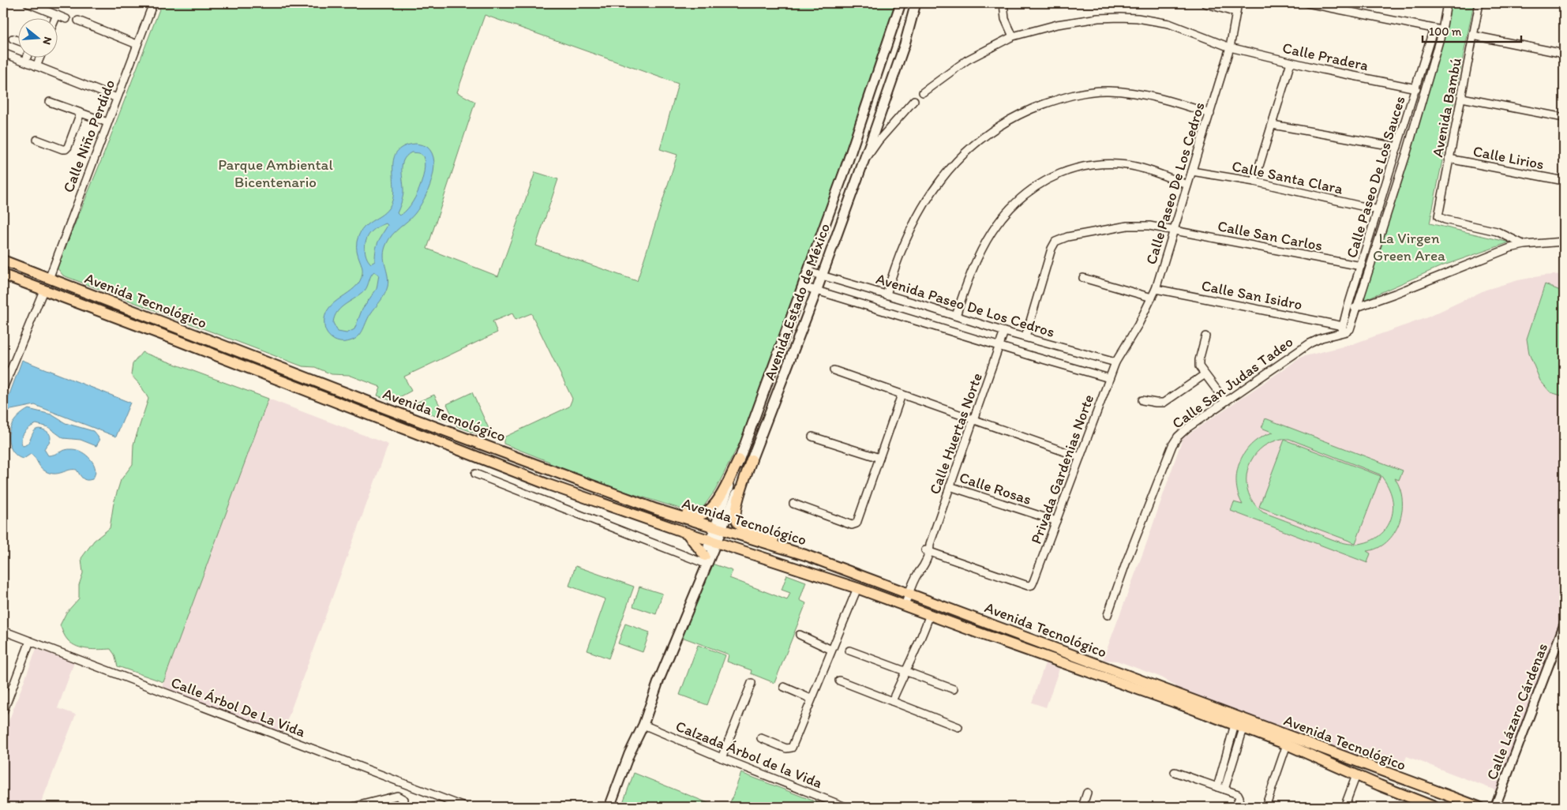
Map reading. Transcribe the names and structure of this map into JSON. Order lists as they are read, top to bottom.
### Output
{
  "streets": {
    "main road": ["Avenida Tecnológico", "Avenida Estado de México"],
    "street": [
      "Calle Pradera",
      "Avenida Bambú",
      "Calle Niño Perdido",
      "Calle Lirios",
      "Calle Santa Clara",
      "Calle Paseo De Los Sauces",
      "Calle Paseo De Los Cedros",
      "Calle San Carlos",
      "Calle San Isidro",
      "Avenida Paseo De Los Cedros",
      "Calle San Judas Tadeo",
      "Calle Huertas Norte",
      "Privada Gardenias Norte",
      "Calle Rosas",
      "Calle Árbol De La Vida",
      "Calle Lázaro Cárdenas",
      "Calzada Árbol de la Vida"
    ]
  },
  "crossings": [
    ["Calle Pradera", "Calle Paseo De Los Sauces"],
    ["Calle Pradera", "Calle Paseo De Los Cedros"],
    ["Avenida Bambú", "Calle Lirios"],
    ["Calle Niño Perdido", "Avenida Tecnológico"],
    ["Calle Santa Clara", "Calle Paseo De Los Sauces"],
    ["Calle Santa Clara", "Calle Paseo De Los Cedros"],
    ["Calle Paseo De Los Sauces", "Calle San Carlos"],
    ["Calle Paseo De Los Sauces", "Calle San Isidro"],
    ["Calle Paseo De Los Sauces", "Calle San Judas Tadeo"],
    ["Calle Paseo De Los Cedros", "Calle San Carlos"],
    ["Calle Paseo De Los Cedros", "Calle San Isidro"],
    ["Calle Paseo De Los Cedros", "Avenida Paseo De Los Cedros"],
    ["Calle Paseo De Los Cedros", "Privada Gardenias Norte"],
    ["Calle San Carlos", "Avenida Paseo De Los Cedros"],
    ["Calle San Isidro", "Calle San Judas Tadeo"],
    ["Avenida Tecnológico", "Avenida Estado de México"],
    ["Avenida Tecnológico", "Calle Huertas Norte"],
    ["Avenida Estado de México", "Avenida Paseo De Los Cedros"],
    ["Avenida Estado de México", "Calzada Árbol de la Vida"],
    ["Avenida Paseo De Los Cedros", "Calle Huertas Norte"],
    ["Avenida Paseo De Los Cedros", "Privada Gardenias Norte"],
    ["Calle Huertas Norte", "Privada Gardenias Norte"],
    ["Calle Huertas Norte", "Calle Rosas"],
    ["Privada Gardenias Norte", "Calle Rosas"]
  ],
  "parks": ["Parque Ambiental Bicentenario", "La Virgen Green Area"],
  "scale_bar": "100 m",
  "north": "right"
}
